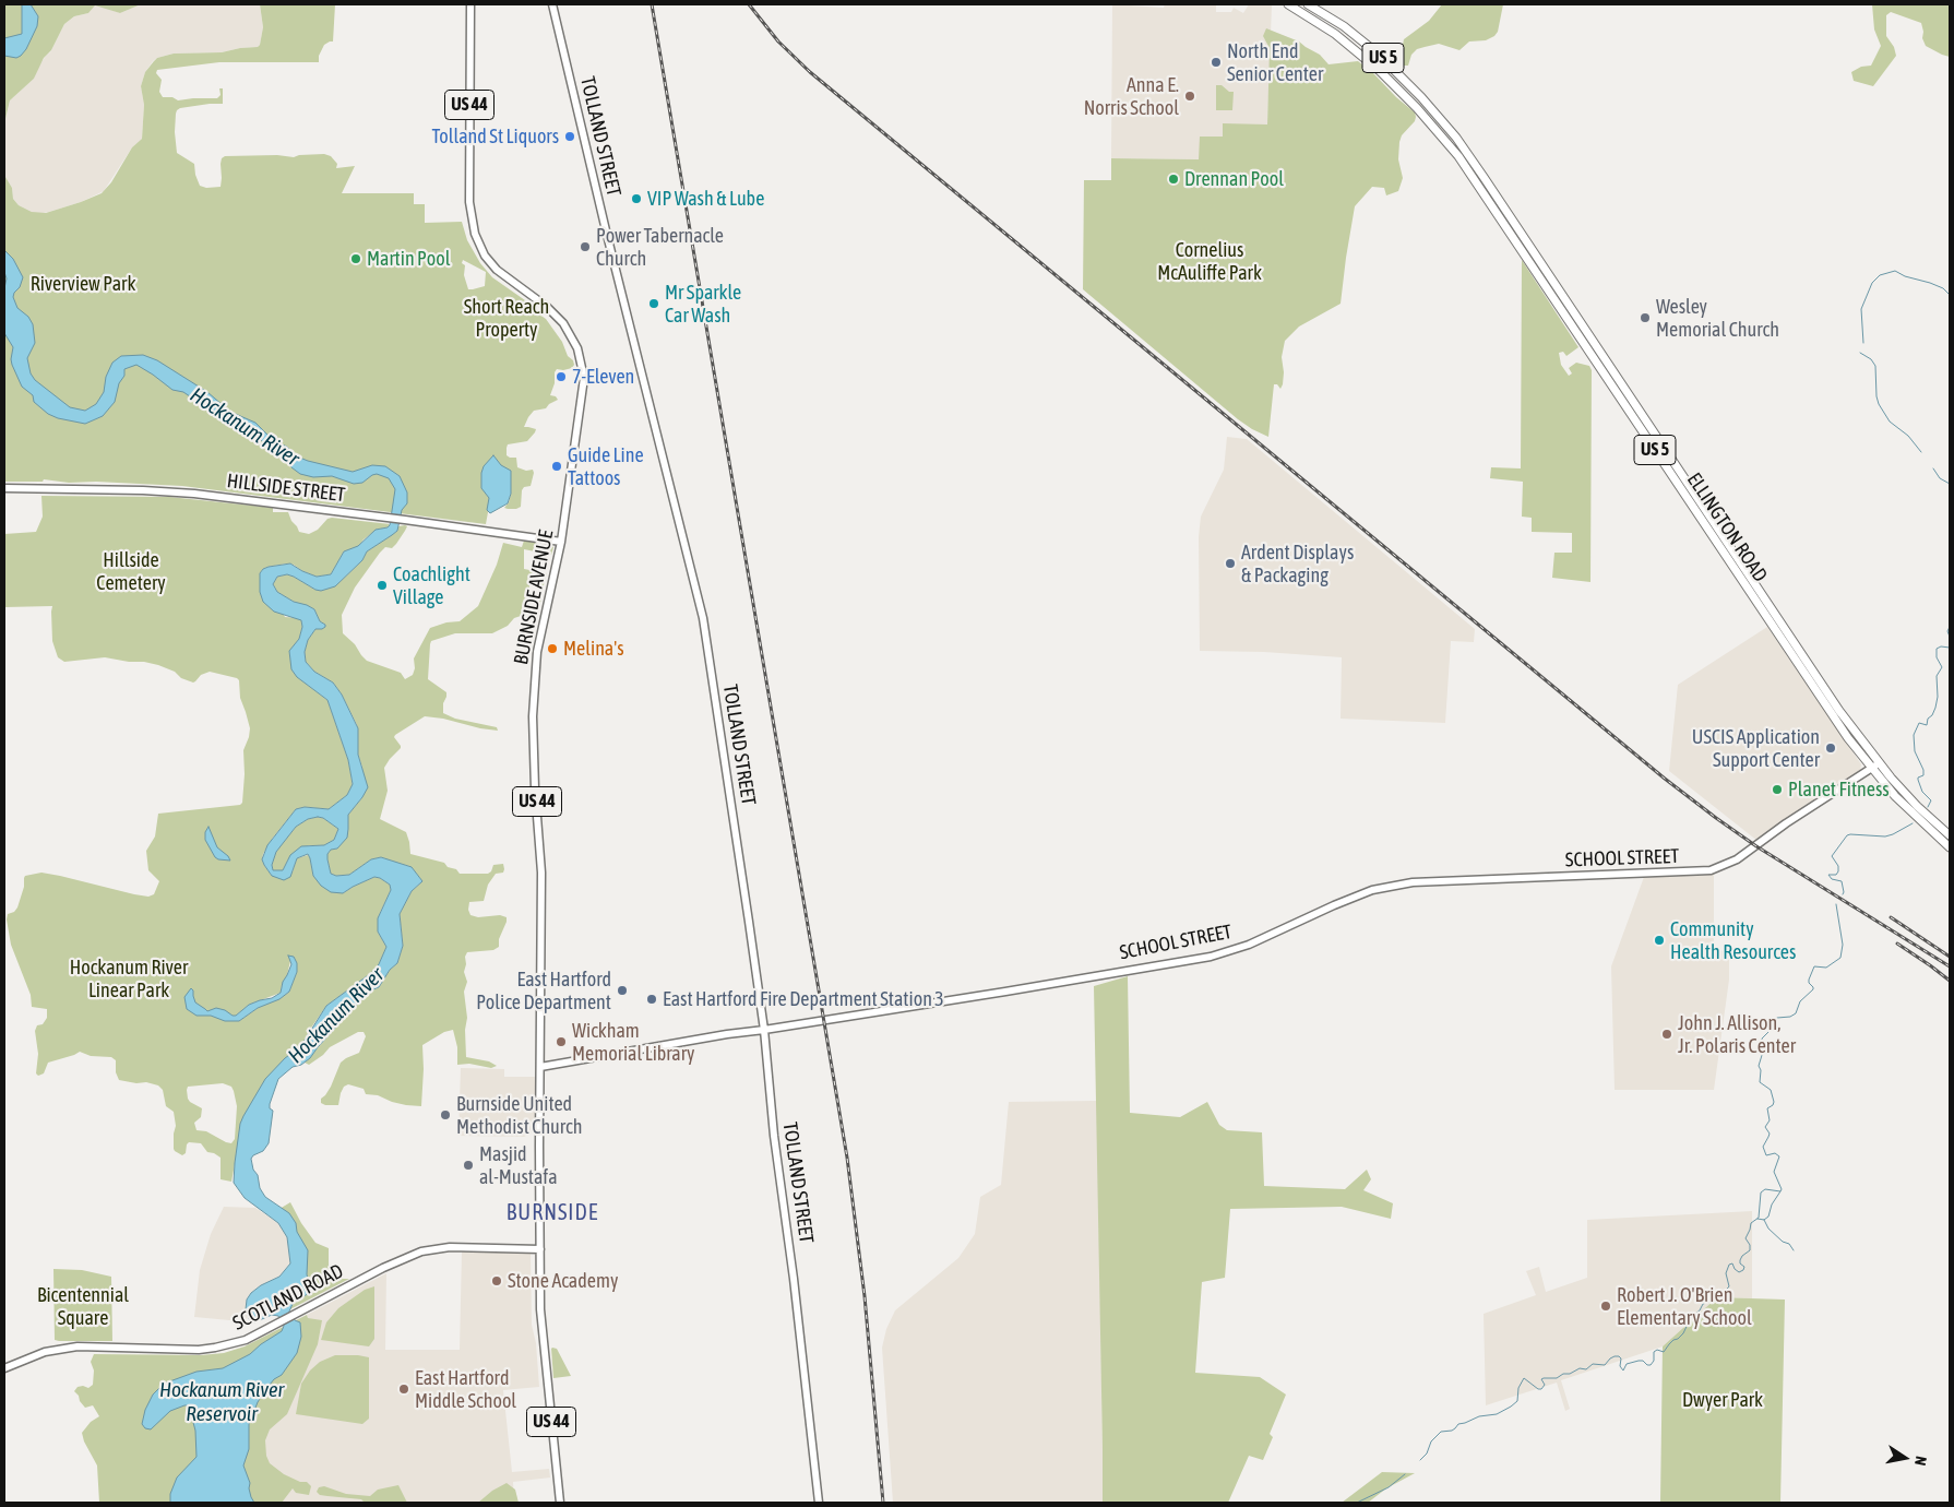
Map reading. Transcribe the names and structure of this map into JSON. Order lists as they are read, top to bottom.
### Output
{
  "streets": {
    "highway": ["US 5", "ELLINGTON ROAD"],
    "main road": [
      "US 44",
      "TOLLAND STREET",
      "HILLSIDE STREET",
      "BURNSIDE AVENUE",
      "SCHOOL STREET",
      "SCOTLAND ROAD"
    ]
  },
  "crossings": [
    ["TOLLAND STREET", "SCHOOL STREET"],
    ["HILLSIDE STREET", "BURNSIDE AVENUE"],
    ["ELLINGTON ROAD", "SCHOOL STREET"],
    ["BURNSIDE AVENUE", "SCHOOL STREET"],
    ["BURNSIDE AVENUE", "SCOTLAND ROAD"]
  ],
  "districts": ["BURNSIDE"],
  "water": ["Hockanum River", "Hockanum River Reservoir"],
  "parks": [
    "Cornelius McAuliffe Park",
    "Riverview Park",
    "Short Reach Property",
    "Hillside Cemetery",
    "Hockanum River Linear Park",
    "Bicentennial Square",
    "Dwyer Park"
  ],
  "places": [
    "North End Senior Center",
    "Anna E. Norris School",
    "Tolland St Liquors",
    "Drennan Pool",
    "VIP Wash & Lube",
    "Power Tabernacle Church",
    "Martin Pool",
    "Mr Sparkle Car Wash",
    "Wesley Memorial Church",
    "7-Eleven",
    "Guide Line Tattoos",
    "Ardent Displays & Packaging",
    "Coachlight Village",
    "Melina's",
    "USCIS Application Support Center",
    "Planet Fitness",
    "Community Health Resources",
    "East Hartford Police Department",
    "East Hartford Fire Department Station 3",
    "John J. Allison, Jr. Polaris Center",
    "Wickham Memorial Library",
    "Burnside United Methodist Church",
    "Masjid al-Mustafa",
    "Stone Academy",
    "Robert J. O'Brien Elementary School",
    "East Hartford Middle School"
  ],
  "north": "right"
}
